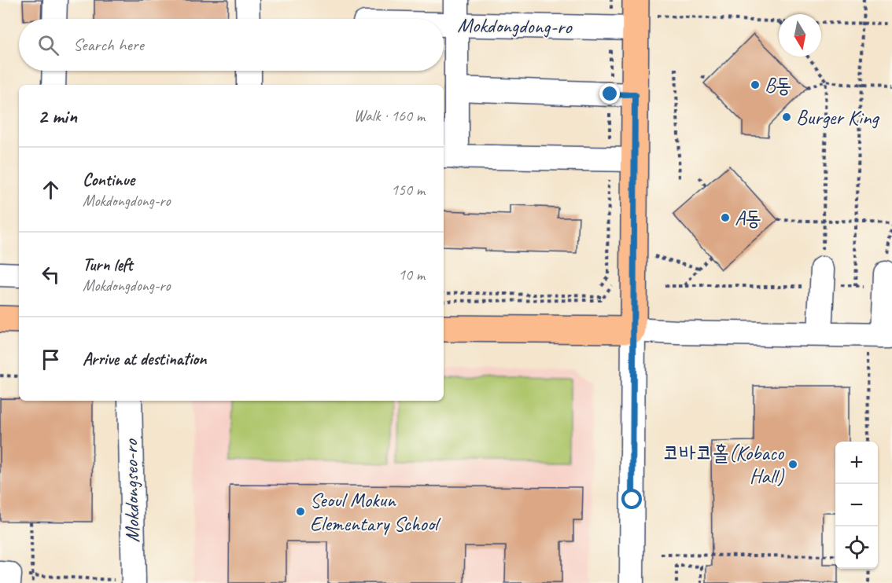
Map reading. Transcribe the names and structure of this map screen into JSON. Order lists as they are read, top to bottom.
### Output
{
  "streets": {
    "street": ["Mokdongdong-ro", "Mokdongseo-ro"]
  },
  "places": [
    "B동",
    "Burger King",
    "A동",
    "코바코홀(Kobaco Hall)",
    "Seoul Mokun Elementary School"
  ],
  "north": "bottom",
  "page": {
    "search": "Search here",
    "heading": ["2 min", "Walk · 160 m"],
    "list": [
      ["Continue", "Mokdongdong-ro", "150 m"],
      ["Turn left", "Mokdongdong-ro", "10 m"],
      "Arrive at destination"
    ],
    "map_buttons": ["+", "−"]
  }
}
